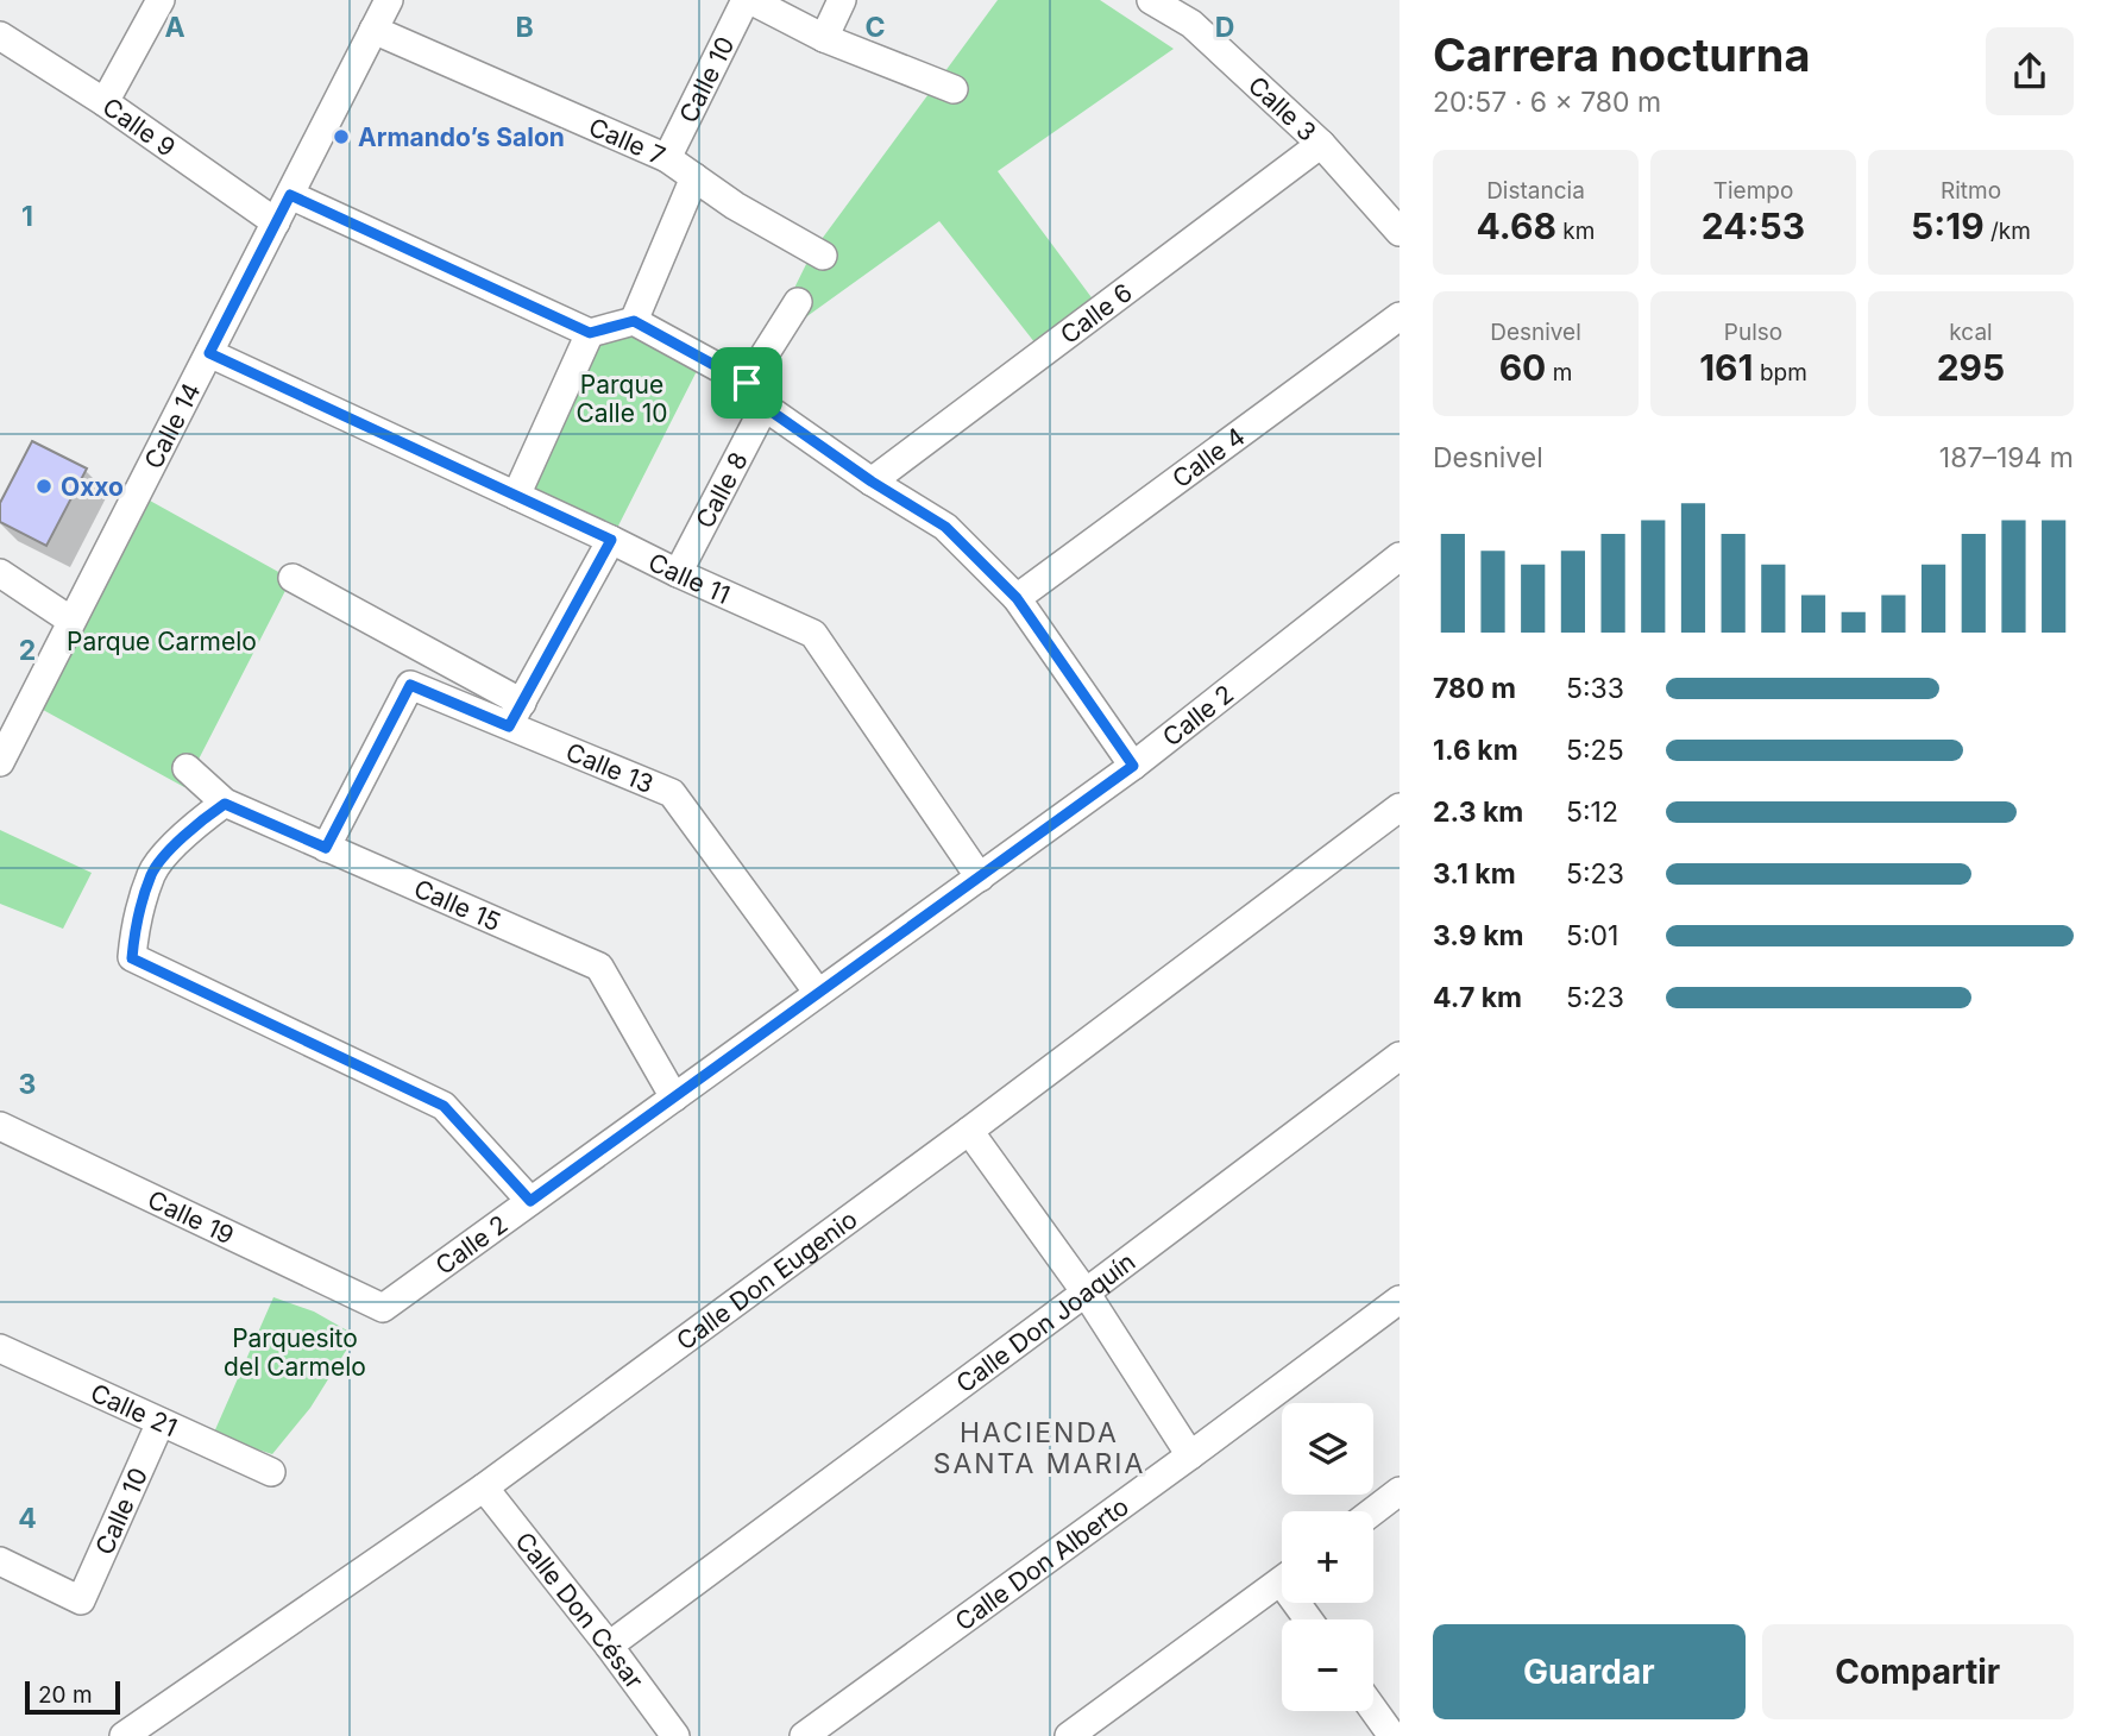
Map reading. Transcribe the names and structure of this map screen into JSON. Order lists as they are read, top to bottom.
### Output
{
  "streets": {
    "street": [
      "Calle 10",
      "Calle 3",
      "Calle 9",
      "Calle 7",
      "Calle 6",
      "Calle 14",
      "Calle 4",
      "Calle 8",
      "Calle 11",
      "Calle 2",
      "Calle 13",
      "Calle 15",
      "Calle 19",
      "Calle Don Eugenio",
      "Calle Don Joaquín",
      "Calle 21",
      "Calle Don Alberto",
      "Calle Don César"
    ]
  },
  "crossings": [
    ["Calle 10", "Calle 7"],
    ["Calle 10", "Calle 21"],
    ["Calle 3", "Calle 6"],
    ["Calle 9", "Calle 14"],
    ["Calle 7", "Calle 14"],
    ["Calle 14", "Calle 11"],
    ["Calle 8", "Calle 11"],
    ["Calle 11", "Calle 2"],
    ["Calle 2", "Calle 13"],
    ["Calle 2", "Calle 15"],
    ["Calle 2", "Calle 19"],
    ["Calle 13", "Calle 15"],
    ["Calle Don Eugenio", "Calle Don César"],
    ["Calle Don Joaquín", "Calle Don César"]
  ],
  "districts": ["HACIENDA SANTA MARIA"],
  "parks": ["Parque Calle 10", "Parque Carmelo", "Parquesito del Carmelo"],
  "places": ["Armando’s Salon", "Oxxo"],
  "scale_bar": "20 m",
  "page": {
    "heading": ["Carrera nocturna", "20:57 · 6 × 780 m"],
    "stats": [
      ["Distancia", "4.68 km"],
      ["Tiempo", "24:53"],
      ["Ritmo", "5:19 /km"],
      ["Desnivel", "60 m"],
      ["Pulso", "161 bpm"],
      ["kcal", "295"]
    ],
    "chart": ["Desnivel", "187–194 m"],
    "list": [
      {
        "name": "780 m",
        "note": "5:33"
      },
      {
        "name": "1.6 km",
        "note": "5:25"
      },
      {
        "name": "2.3 km",
        "note": "5:12"
      },
      {
        "name": "3.1 km",
        "note": "5:23"
      },
      {
        "name": "3.9 km",
        "note": "5:01"
      },
      {
        "name": "4.7 km",
        "note": "5:23"
      }
    ],
    "map_buttons": ["+", "−"],
    "buttons": ["Guardar", "Compartir"],
    "scale": "20 m"
  },
  "grid": {
    "columns": [
      "A",
      "B",
      "C",
      "D"
    ],
    "rows": [
      "1",
      "2",
      "3",
      "4"
    ]
  }
}
